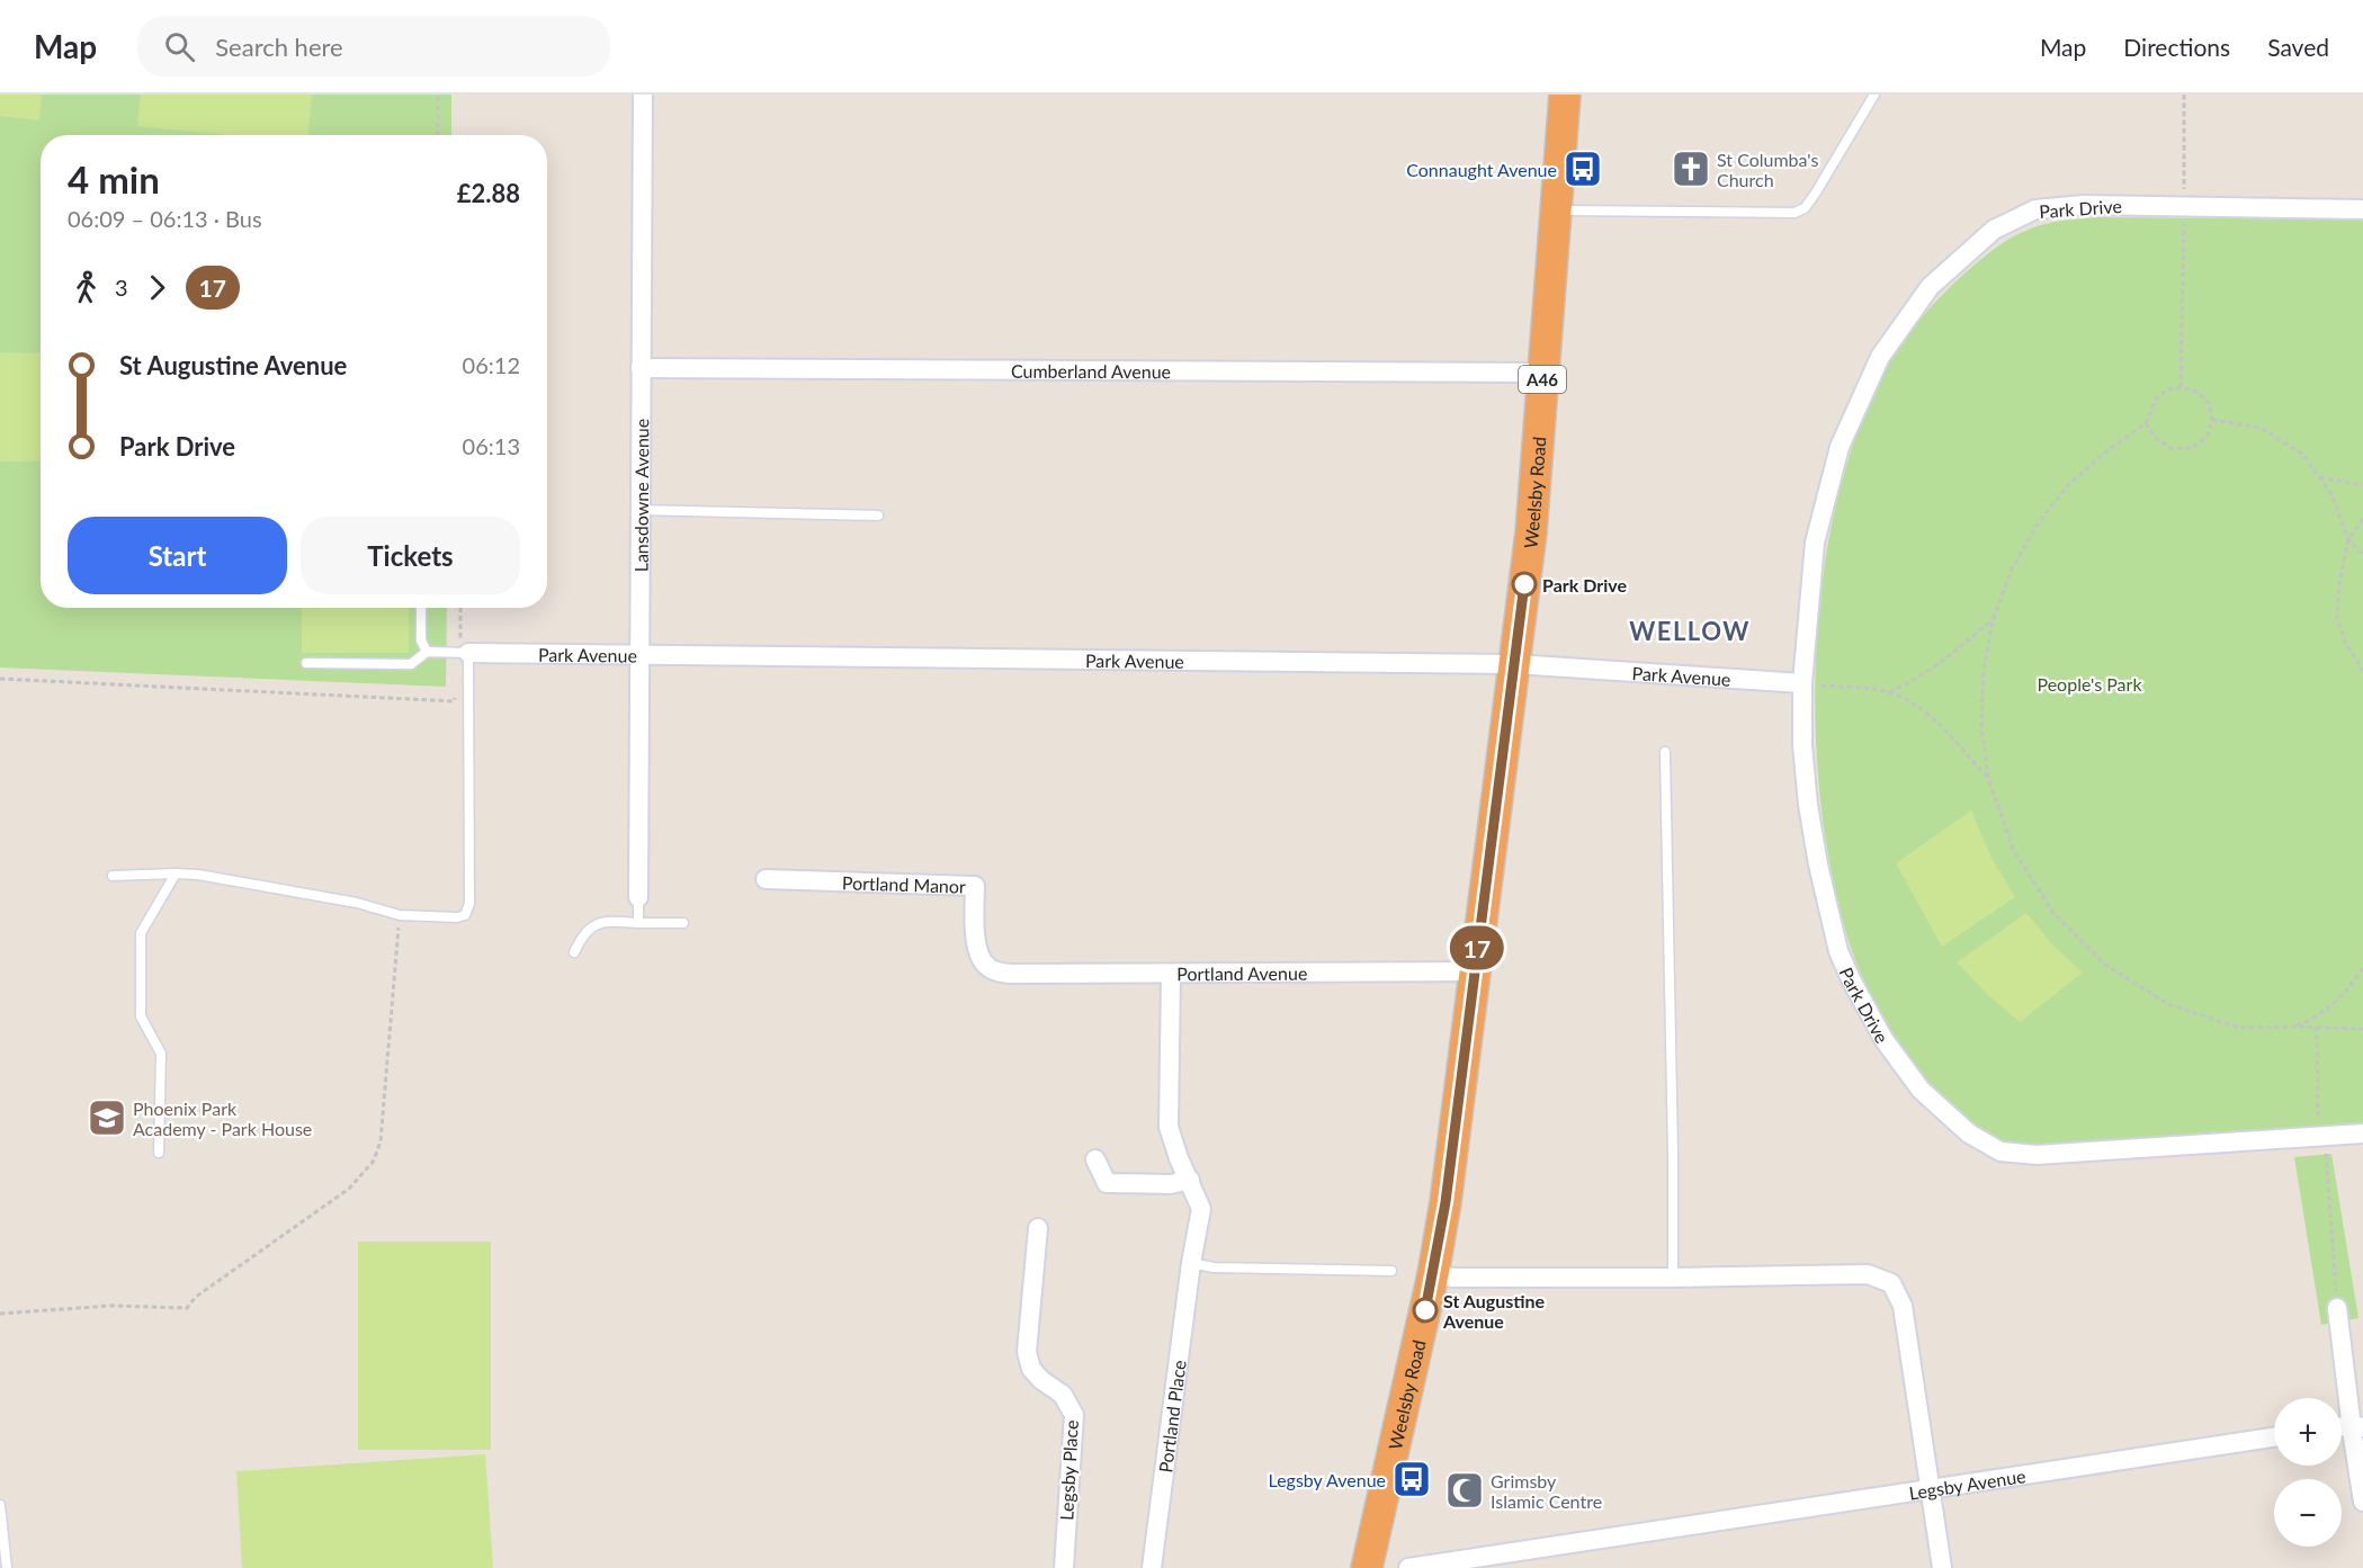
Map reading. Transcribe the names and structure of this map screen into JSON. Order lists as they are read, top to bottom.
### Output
{
  "streets": {
    "highway": ["A46", "Weelsby Road"],
    "street": [
      "Park Drive",
      "Cumberland Avenue",
      "Lansdowne Avenue",
      "Park Avenue",
      "Portland Manor",
      "Portland Avenue",
      "Portland Place",
      "Legsby Place",
      "Legsby Avenue"
    ]
  },
  "crossings": [
    ["Park Drive", "Park Avenue"],
    ["Cumberland Avenue", "Weelsby Road"],
    ["Cumberland Avenue", "Lansdowne Avenue"],
    ["Weelsby Road", "Park Avenue"],
    ["Weelsby Road", "Portland Avenue"],
    ["Lansdowne Avenue", "Park Avenue"],
    ["Portland Manor", "Portland Avenue"],
    ["Portland Avenue", "Portland Place"]
  ],
  "districts": ["WELLOW"],
  "parks": ["People's Park"],
  "places": {
    "bus stop": ["Connaught Avenue", "Legsby Avenue"],
    "church": ["St Columba's Church"],
    "other": ["Park Drive", "St Augustine Avenue"],
    "school or university": ["Phoenix Park Academy - Park House"],
    "mosque": ["Grimsby Islamic Centre"]
  },
  "lines": ["bus line 17"],
  "page": {
    "header": "Map",
    "search": "Search here",
    "nav": ["Map", "Directions", "Saved"],
    "on_map": "17",
    "heading": ["4 min", "06:09 – 06:13 · Bus", "£2.88"],
    "legs": ["3", "17"],
    "list": [
      {
        "name": "St Augustine Avenue",
        "value": "06:12"
      },
      {
        "name": "Park Drive",
        "value": "06:13"
      }
    ],
    "buttons": ["Start", "Tickets"],
    "map_buttons": ["+", "−"]
  }
}
